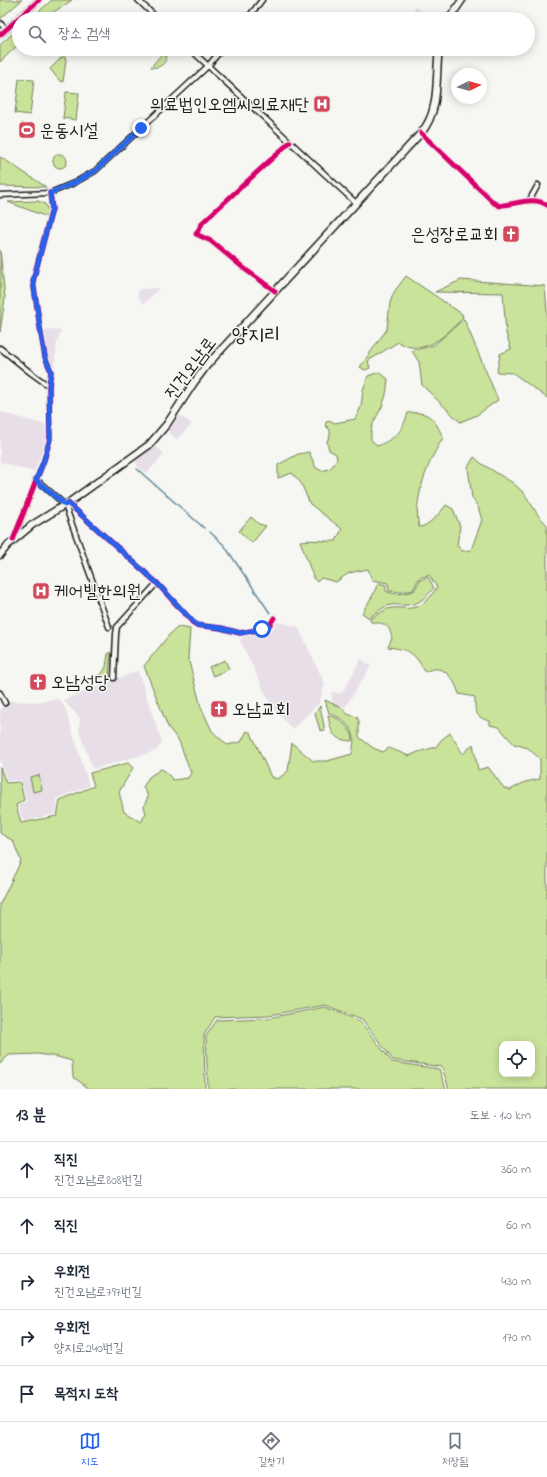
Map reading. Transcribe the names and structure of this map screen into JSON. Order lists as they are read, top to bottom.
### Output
{
  "streets": {
    "main road": ["진건오남로"]
  },
  "districts": ["양지리"],
  "places": {
    "hospital": ["의료법인오엠씨의료재단", "케어빌한의원"],
    "sports": ["운동시설"],
    "church": ["은성장로교회", "오남성당", "오남교회"]
  },
  "north": "right",
  "page": {
    "search": "장소 검색",
    "heading": ["13 분", "도보 · 1.0 km"],
    "list": [
      ["직진", "진건오남로808번길", "360 m"],
      ["직진", "60 m"],
      ["우회전", "진건오남로797번길", "430 m"],
      ["우회전", "양지로240번길", "170 m"],
      "목적지 도착"
    ],
    "nav": ["지도", "길찾기", "저장됨"]
  }
}
